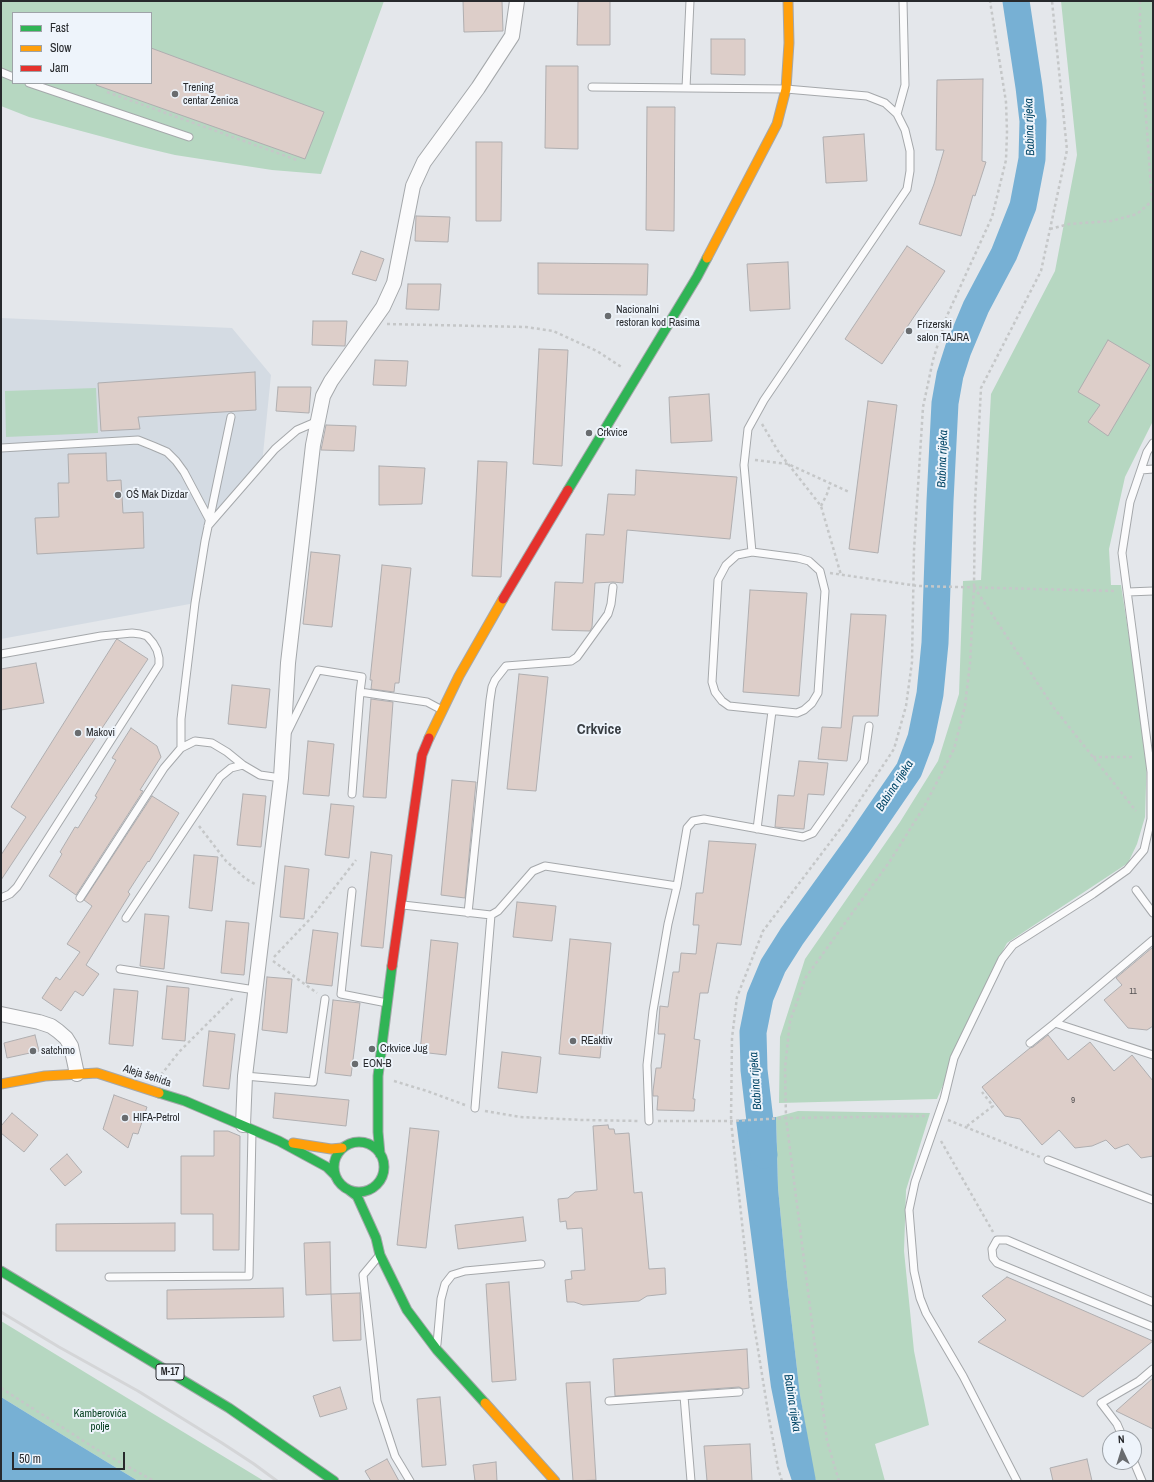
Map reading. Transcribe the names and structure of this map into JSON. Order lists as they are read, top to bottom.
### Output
{
  "streets": {
    "main road": ["Aleja šehida", "M-17"]
  },
  "districts": ["Crkvice"],
  "water": ["Babina rijeka"],
  "parks": ["Kamberovića polje"],
  "places": [
    "Trening centar Zenica",
    "Nacionalni restoran kod Rasima",
    "Frizerski salon TAJRA",
    "Crkvice",
    "OŠ Mak Dizdar",
    "Makovi",
    "REaktiv",
    "Crkvice Jug",
    "satchmo",
    "EON-B",
    "HIFA-Petrol"
  ],
  "house_numbers": ["11", "9"],
  "legend": ["Fast", "Slow", "Jam"],
  "scale_bar": "50 m",
  "north": "top"
}
